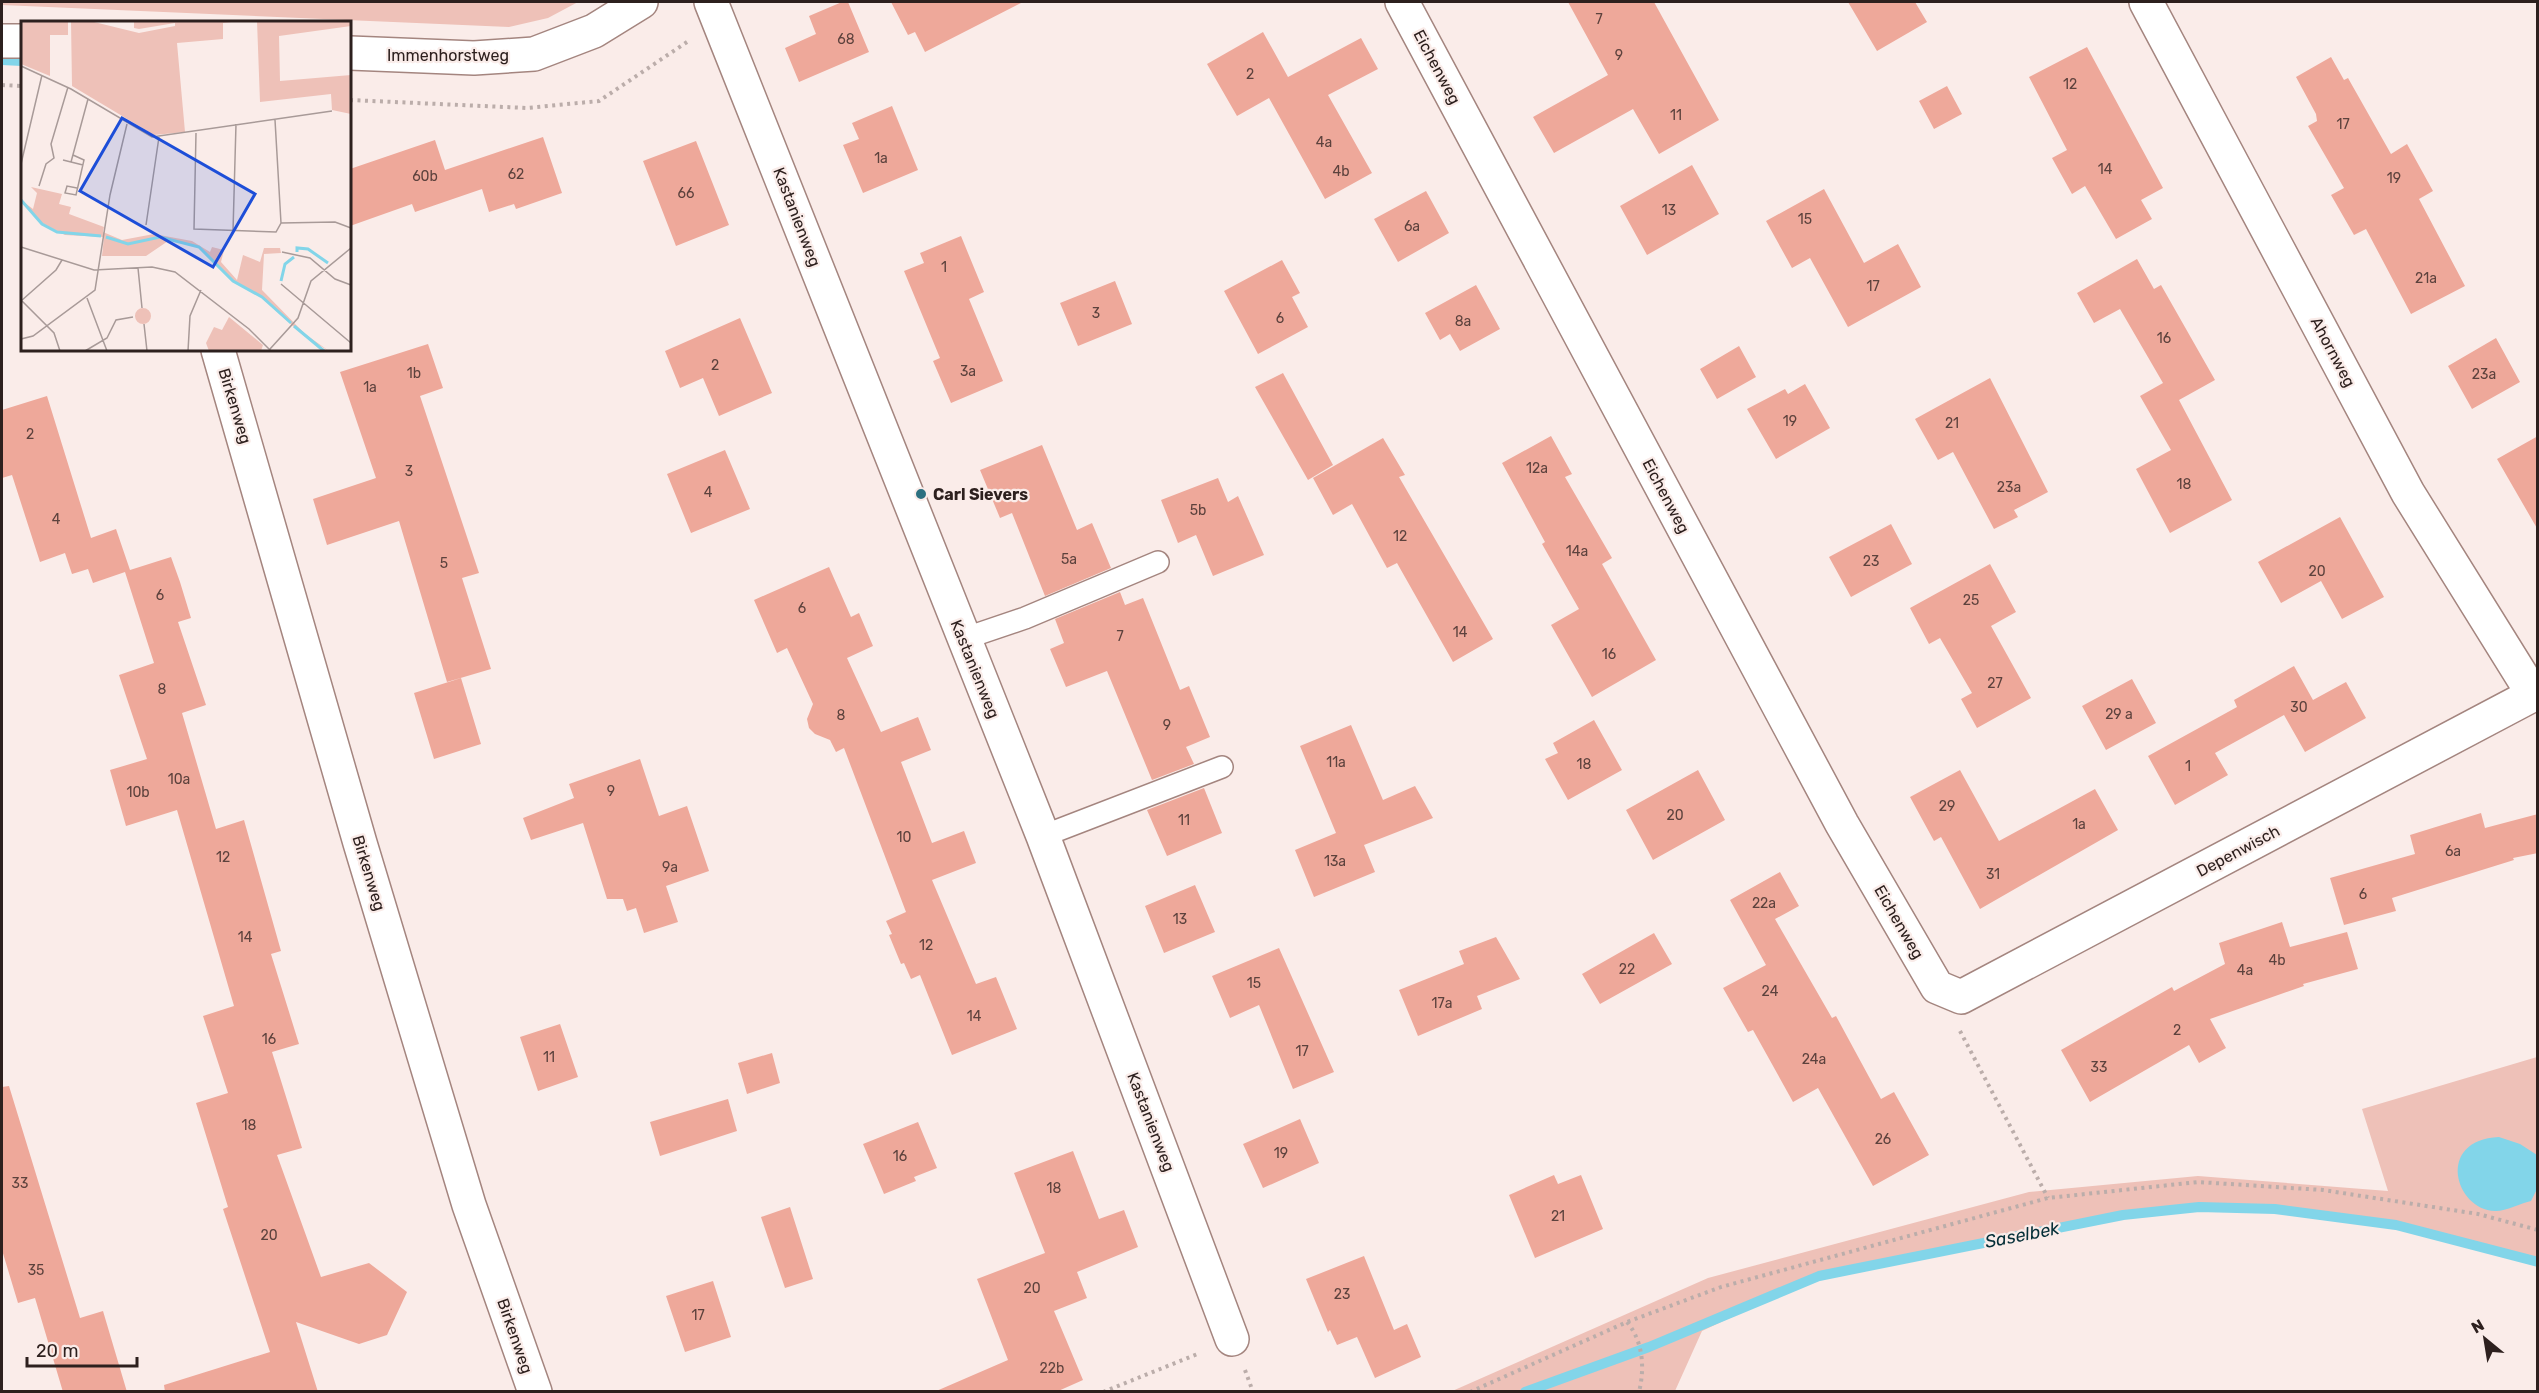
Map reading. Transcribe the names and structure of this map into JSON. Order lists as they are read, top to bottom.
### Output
{
  "streets": {
    "street": [
      "Immenhorstweg",
      "Eichenweg",
      "Kastanienweg",
      "Ahornweg",
      "Birkenweg",
      "Depenwisch"
    ]
  },
  "crossings": [
    ["Eichenweg", "Depenwisch"],
    ["Ahornweg", "Depenwisch"]
  ],
  "water": ["Saselbek"],
  "places": ["Carl Sievers"],
  "house_numbers": [
    "7",
    "68",
    "9",
    "2",
    "12",
    "11",
    "17",
    "4a",
    "1a",
    "14",
    "4b",
    "62",
    "60b",
    "19",
    "66",
    "13",
    "15",
    "6a",
    "1",
    "21a",
    "17",
    "3",
    "6",
    "8a",
    "16",
    "2",
    "3a",
    "1b",
    "23a",
    "1a",
    "19",
    "21",
    "2",
    "12a",
    "3",
    "18",
    "23a",
    "4",
    "5b",
    "4",
    "12",
    "14a",
    "5a",
    "23",
    "5",
    "20",
    "6",
    "25",
    "6",
    "14",
    "7",
    "16",
    "27",
    "8",
    "30",
    "29 a",
    "8",
    "9",
    "11a",
    "18",
    "1",
    "10a",
    "9",
    "10b",
    "29",
    "20",
    "11",
    "1a",
    "10",
    "6a",
    "12",
    "13a",
    "9a",
    "31",
    "6",
    "22a",
    "13",
    "14",
    "12",
    "4b",
    "22",
    "4a",
    "15",
    "24",
    "17a",
    "14",
    "2",
    "16",
    "17",
    "11",
    "24a",
    "33",
    "18",
    "26",
    "19",
    "16",
    "33",
    "18",
    "21",
    "20",
    "35",
    "20",
    "23",
    "17",
    "22b"
  ],
  "scale_bar": "20 m",
  "north": "top left"
}
